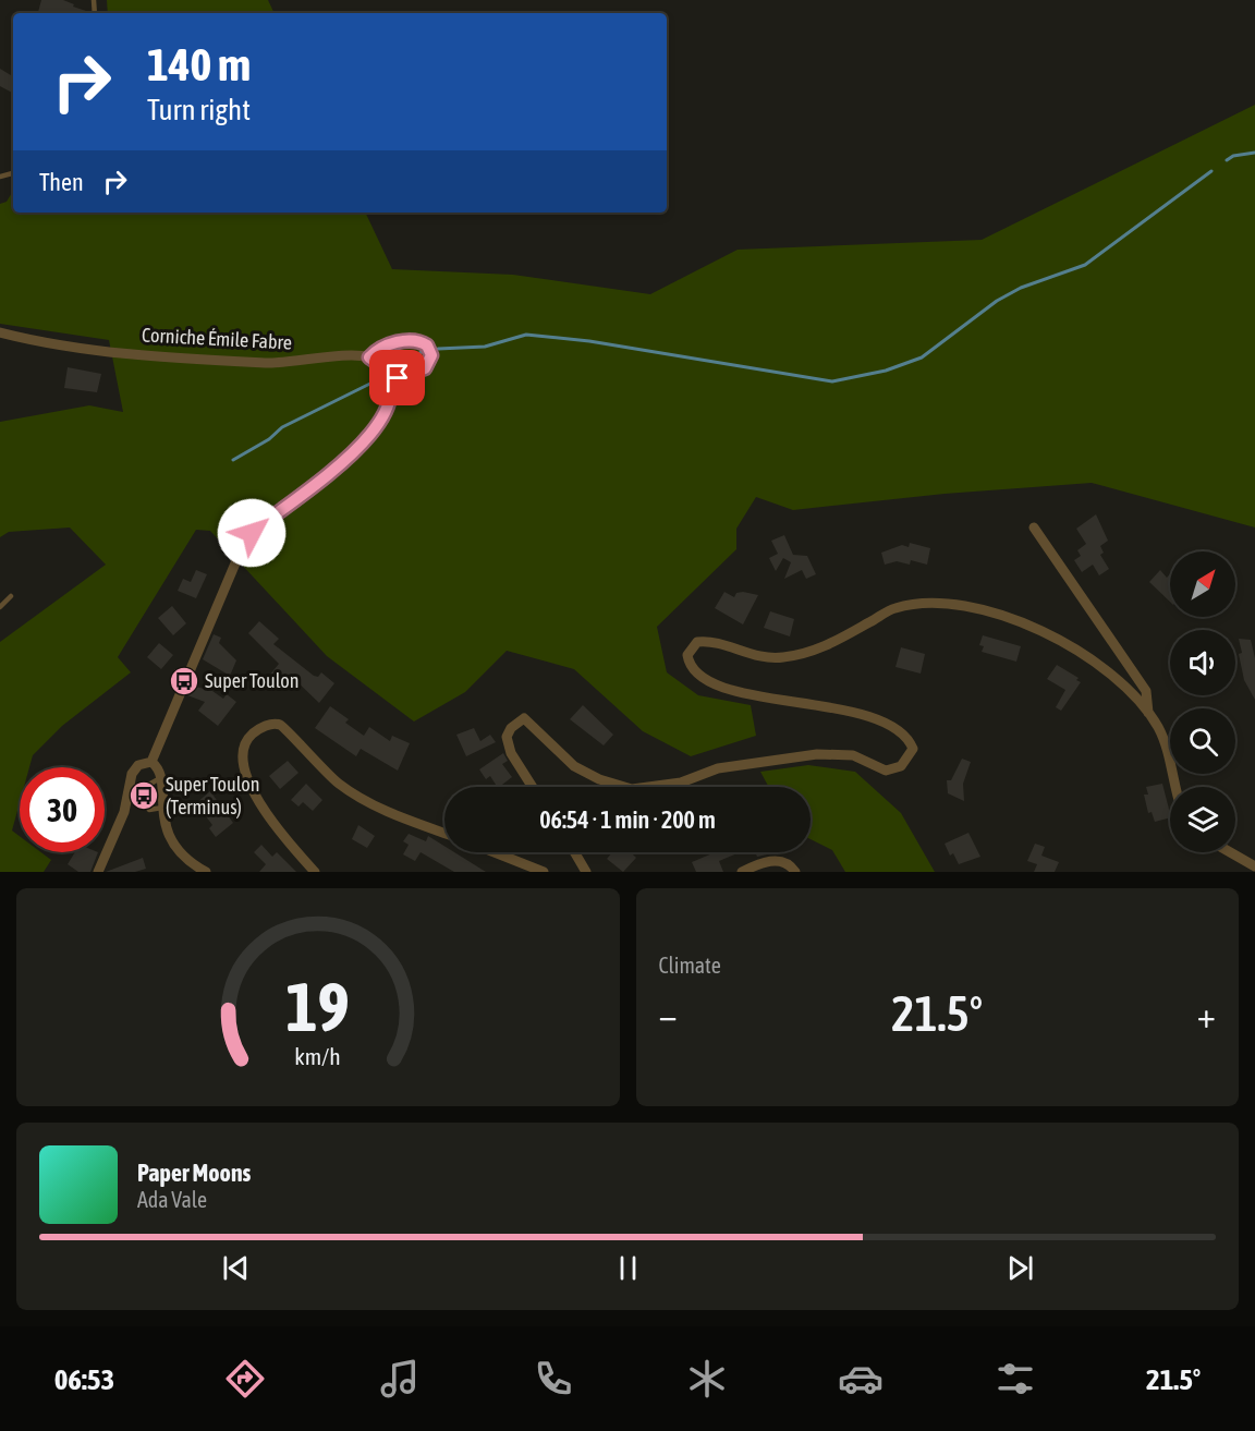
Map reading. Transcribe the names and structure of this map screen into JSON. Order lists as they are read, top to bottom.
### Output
{
  "streets": {
    "street": ["Corniche Émile Fabre"]
  },
  "places": {
    "bus stop": ["Super Toulon", "Super Toulon (Terminus)"]
  },
  "north": "top right",
  "page": {
    "turn": ["140 m", "Turn right"],
    "then": "Then",
    "limit": "30",
    "trip": "06:54 · 1 min · 200 m",
    "tile": "Climate",
    "heat": ["−", "21.5°", "+"],
    "song": ["Paper Moons", "Ada Vale"],
    "tabs": ["06:53", "21.5°"],
    "gauge": ["19", "km/h"]
  }
}
